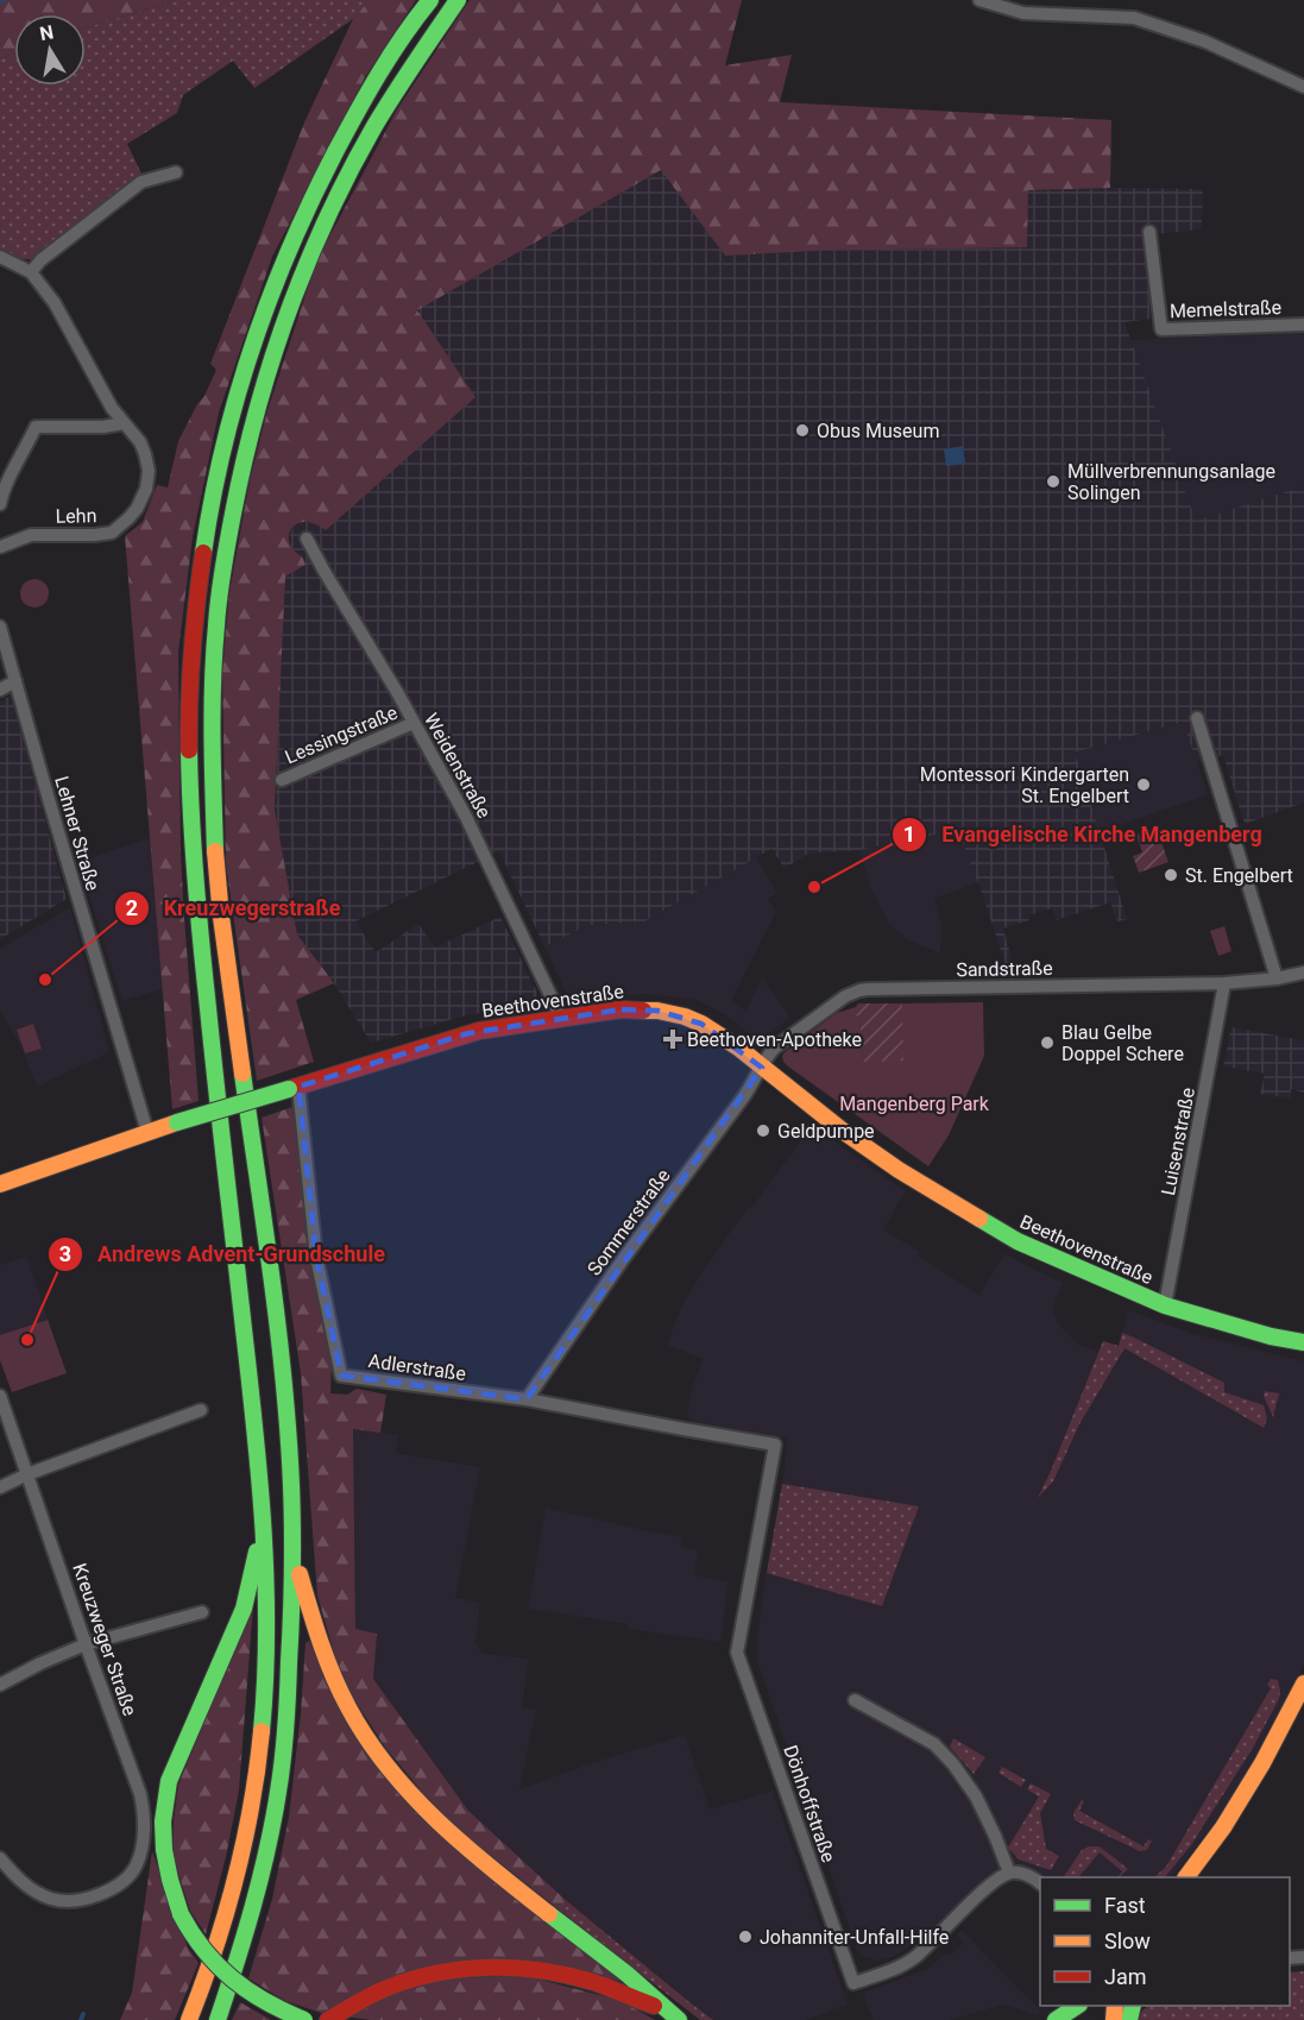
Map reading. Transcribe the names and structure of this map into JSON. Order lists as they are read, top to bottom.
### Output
{
  "streets": {
    "main road": ["Beethovenstraße"],
    "street": [
      "Memelstraße",
      "Lehn",
      "Lessingstraße",
      "Weidenstraße",
      "Lehner Straße",
      "Sandstraße",
      "Luisenstraße",
      "Sommerstraße",
      "Adlerstraße",
      "Kreuzweger Straße",
      "Dönhoffstraße"
    ]
  },
  "crossings": [
    ["Lessingstraße", "Weidenstraße"],
    ["Weidenstraße", "Beethovenstraße"],
    ["Lehner Straße", "Beethovenstraße"],
    ["Sandstraße", "Beethovenstraße"],
    ["Sandstraße", "Luisenstraße"],
    ["Sandstraße", "Sommerstraße"],
    ["Beethovenstraße", "Luisenstraße"],
    ["Beethovenstraße", "Sommerstraße"],
    ["Beethovenstraße", "Adlerstraße"],
    ["Sommerstraße", "Adlerstraße"],
    ["Adlerstraße", "Dönhoffstraße"]
  ],
  "parks": ["Mangenberg Park"],
  "places": {
    "other": [
      "Obus Museum",
      "Müllverbrennungsanlage Solingen",
      "Montessori Kindergarten St. Engelbert",
      "St. Engelbert",
      "Evangelische Kirche Mangenberg",
      "Kreuzwegerstraße",
      "Blau Gelbe Doppel Schere",
      "Geldpumpe",
      "Andrews Advent-Grundschule",
      "Johanniter-Unfall-Hilfe"
    ],
    "health": ["Beethoven-Apotheke"]
  },
  "legend": ["Fast", "Slow", "Jam"],
  "north": "top"
}
